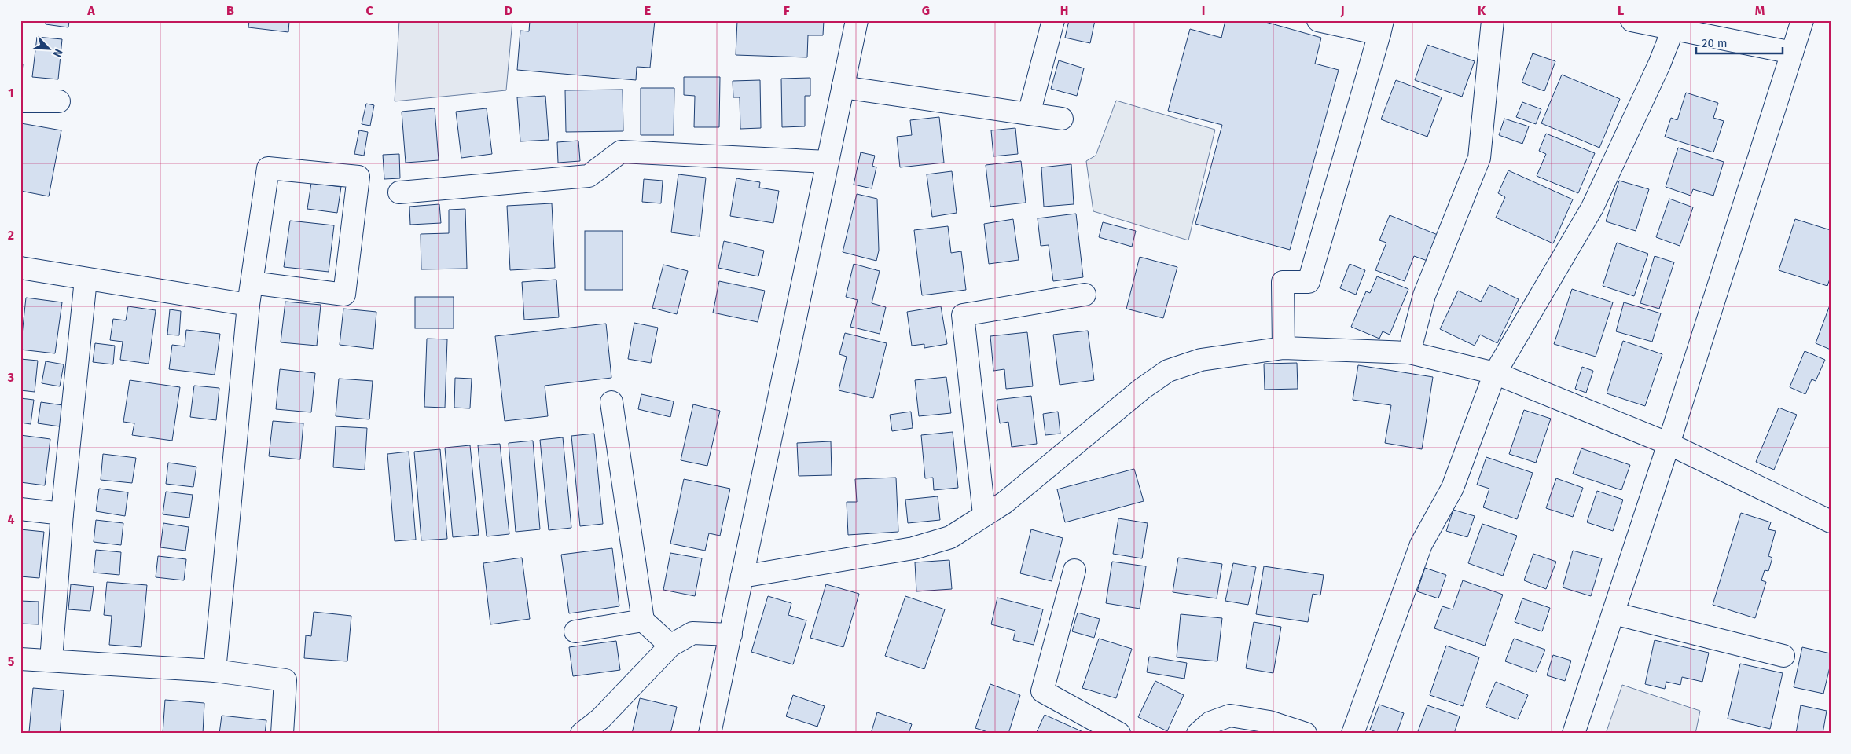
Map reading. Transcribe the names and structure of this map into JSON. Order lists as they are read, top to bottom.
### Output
{
  "scale_bar": "20 m",
  "north": "bottom right",
  "grid": {
    "columns": [
      "A",
      "B",
      "C",
      "D",
      "E",
      "F",
      "G",
      "H",
      "I",
      "J",
      "K",
      "L",
      "M"
    ],
    "rows": [
      "1",
      "2",
      "3",
      "4",
      "5"
    ]
  }
}
